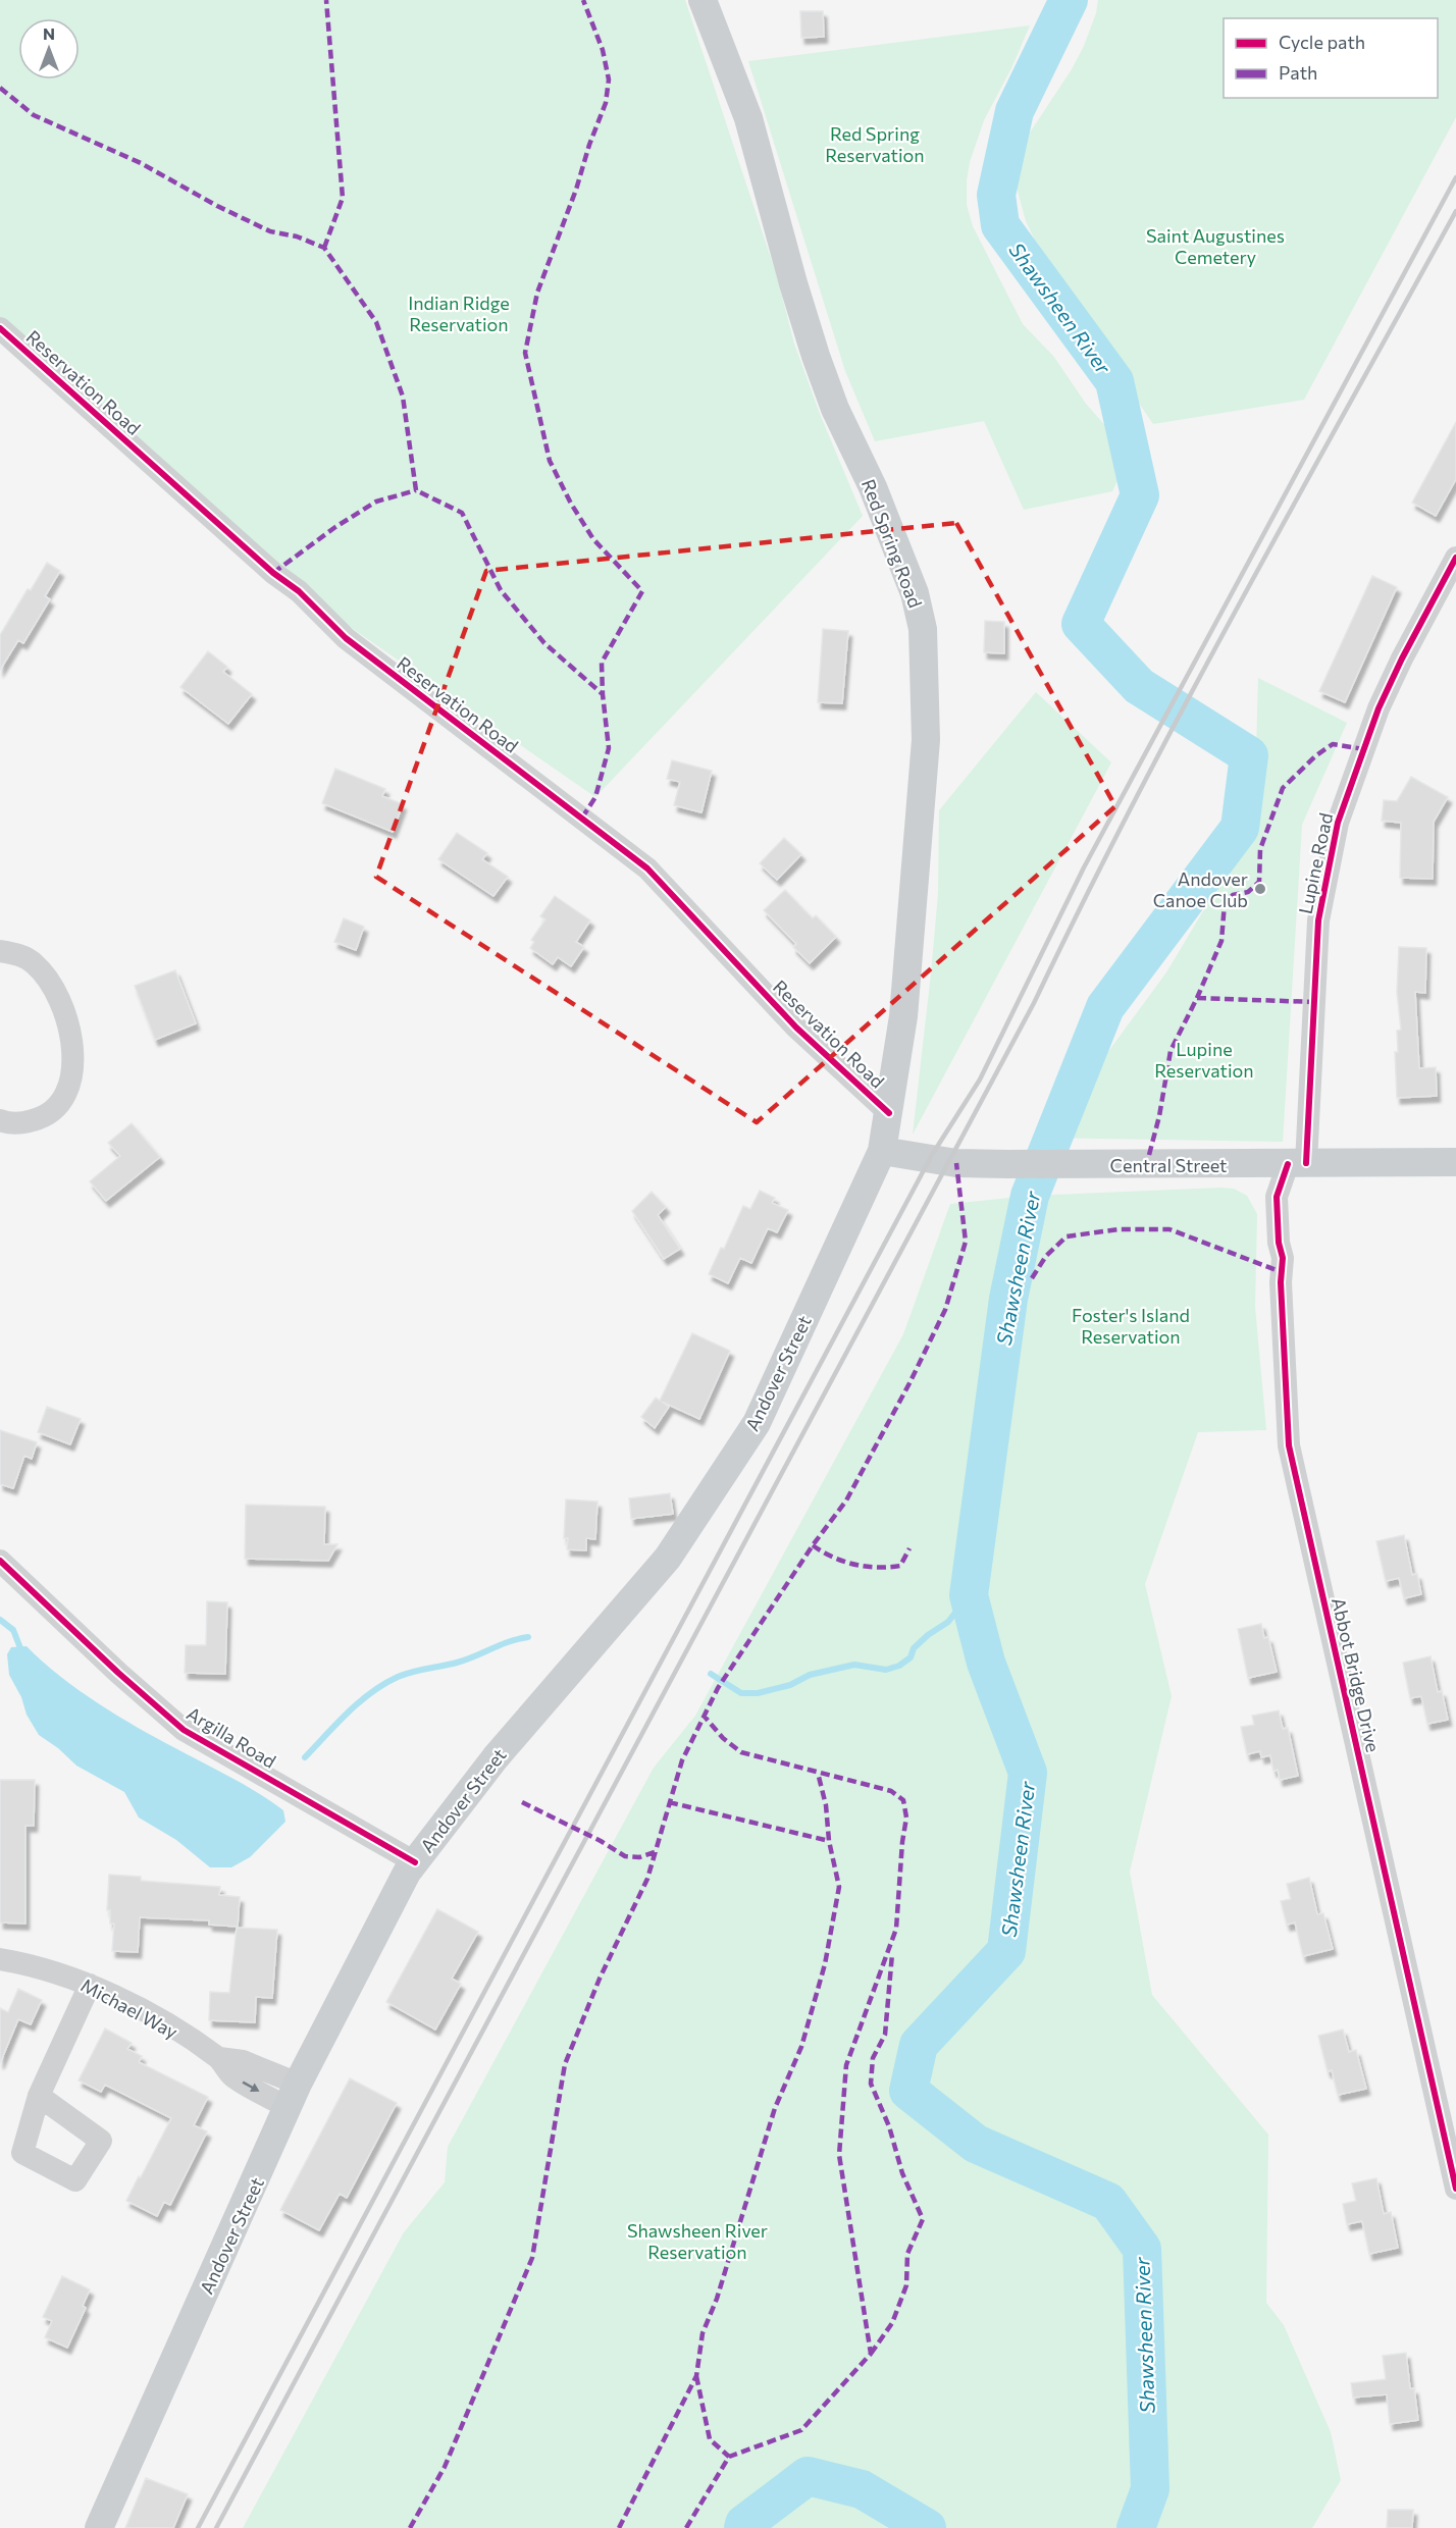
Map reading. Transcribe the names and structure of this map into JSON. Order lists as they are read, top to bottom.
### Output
{
  "streets": {
    "main road": ["Red Spring Road", "Central Street", "Andover Street"],
    "street": [
      "Reservation Road",
      "Lupine Road",
      "Abbot Bridge Drive",
      "Argilla Road",
      "Michael Way"
    ]
  },
  "crossings": [
    ["Reservation Road", "Red Spring Road"],
    ["Reservation Road", "Andover Street"],
    ["Red Spring Road", "Andover Street"],
    ["Lupine Road", "Central Street"],
    ["Lupine Road", "Abbot Bridge Drive"],
    ["Central Street", "Andover Street"],
    ["Central Street", "Abbot Bridge Drive"],
    ["Andover Street", "Argilla Road"],
    ["Andover Street", "Michael Way"]
  ],
  "water": ["Shawsheen River"],
  "parks": [
    "Red Spring Reservation",
    "Saint Augustines Cemetery",
    "Indian Ridge Reservation",
    "Lupine Reservation",
    "Foster's Island Reservation",
    "Shawsheen River Reservation"
  ],
  "places": ["Andover Canoe Club"],
  "legend": ["Cycle path", "Path"],
  "north": "top"
}
